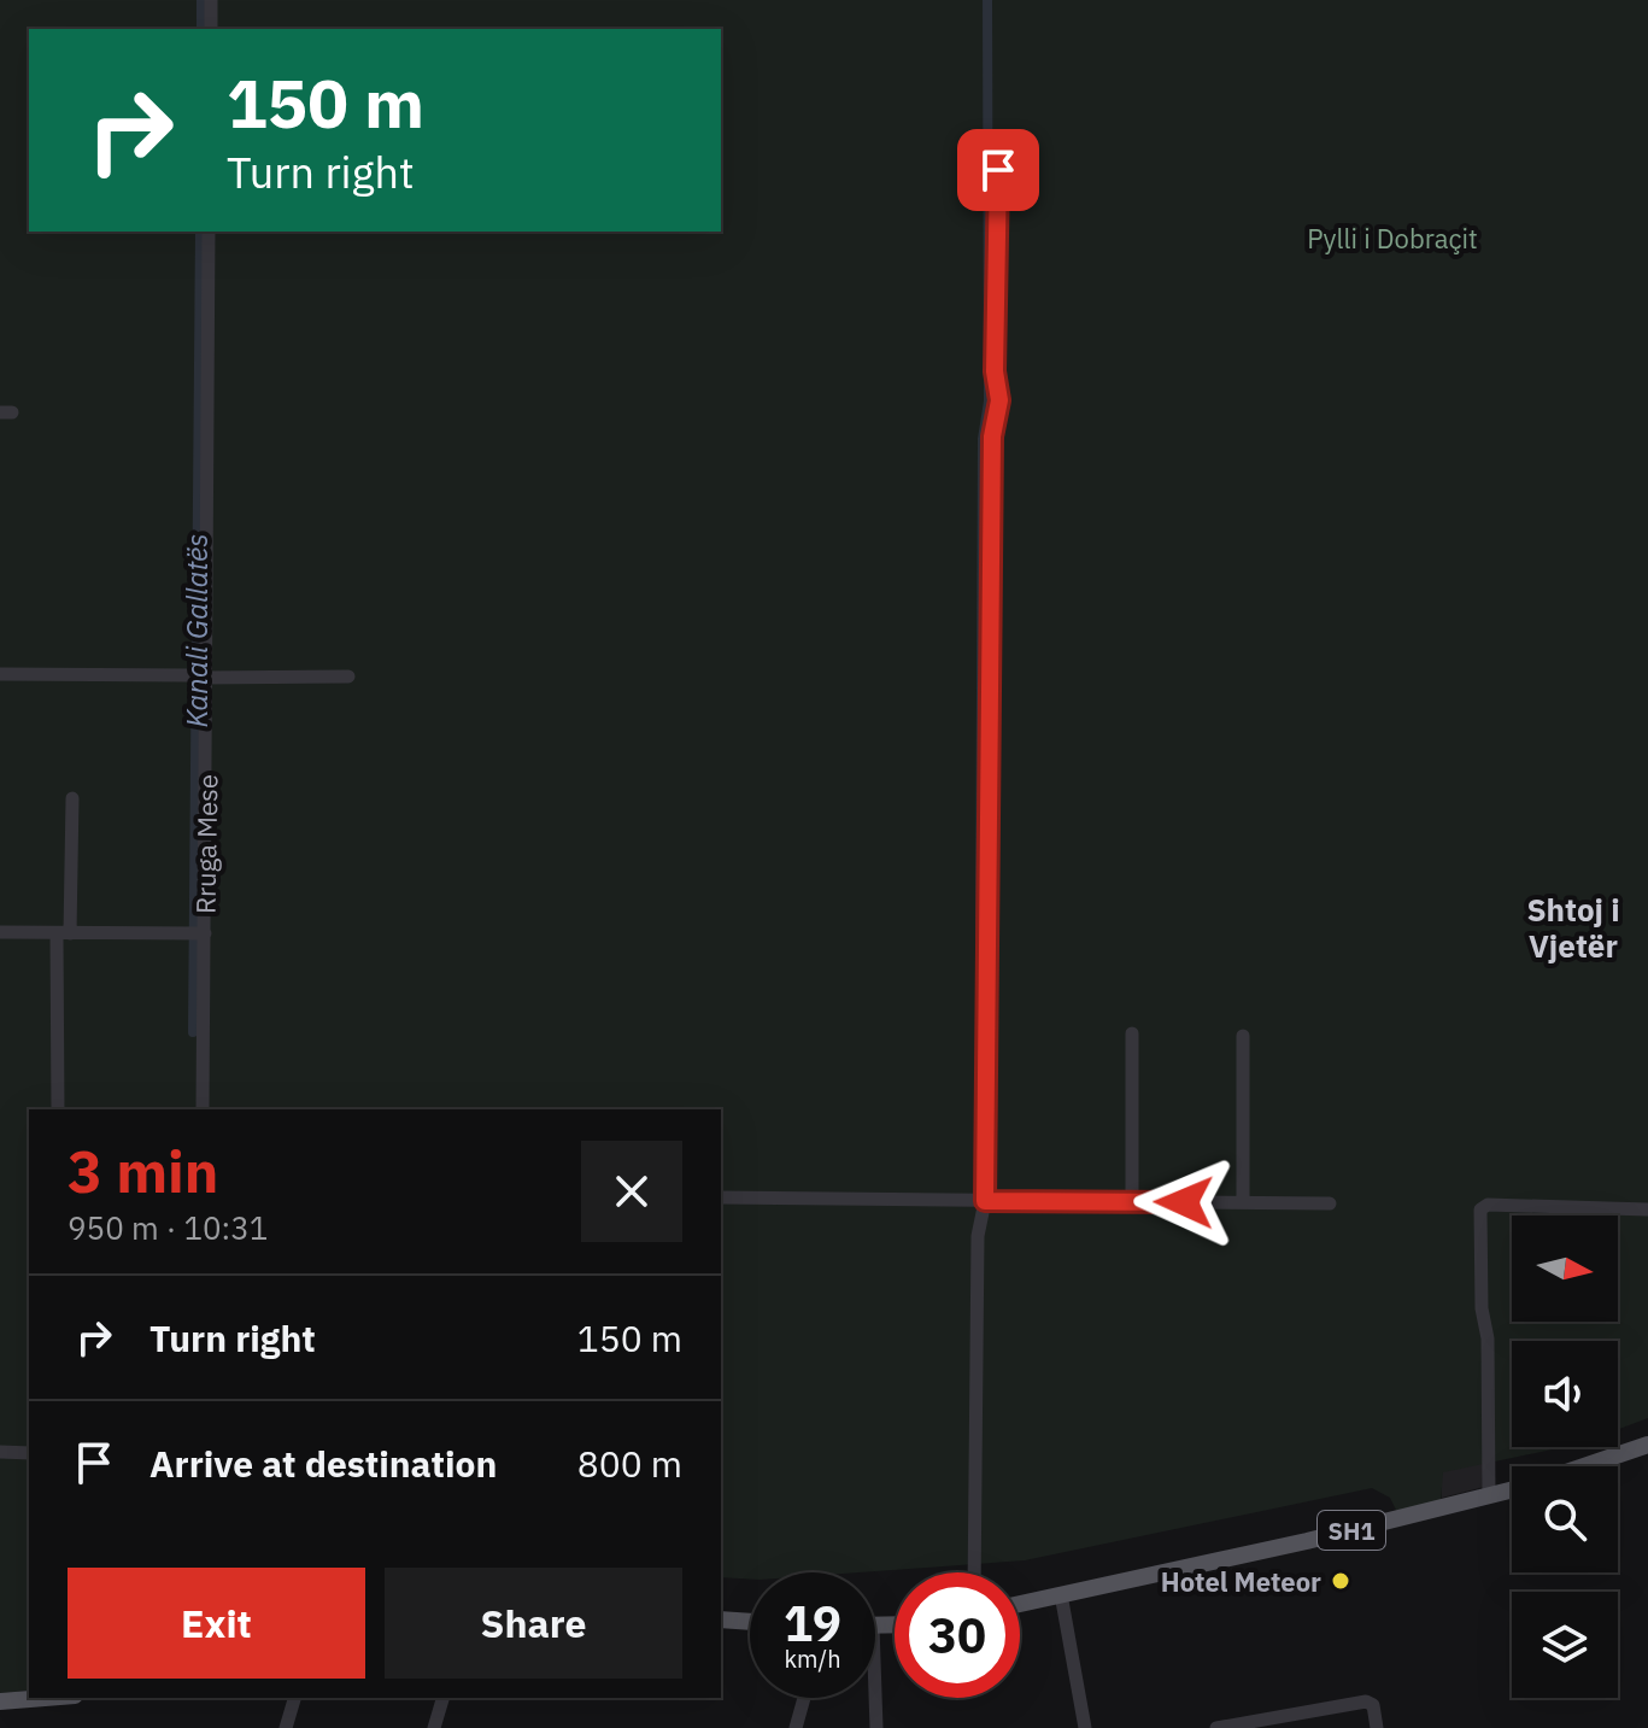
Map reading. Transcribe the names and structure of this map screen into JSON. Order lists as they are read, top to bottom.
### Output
{
  "streets": {
    "main road": ["SH1"],
    "street": ["Rruga Mese"]
  },
  "districts": ["Shtoj i Vjetër"],
  "water": ["Kanali Gallatës"],
  "parks": ["Pylli i Dobraçit"],
  "places": ["Hotel Meteor"],
  "north": "right",
  "page": {
    "turn": ["150 m", "Turn right"],
    "heading": ["3 min", "950 m · 10:31"],
    "list": [
      {
        "name": "Turn right",
        "value": "150 m"
      },
      {
        "name": "Arrive at destination",
        "value": "800 m"
      }
    ],
    "buttons": ["Exit", "Share"],
    "speed": "19 km/h",
    "limit": "30"
  }
}
